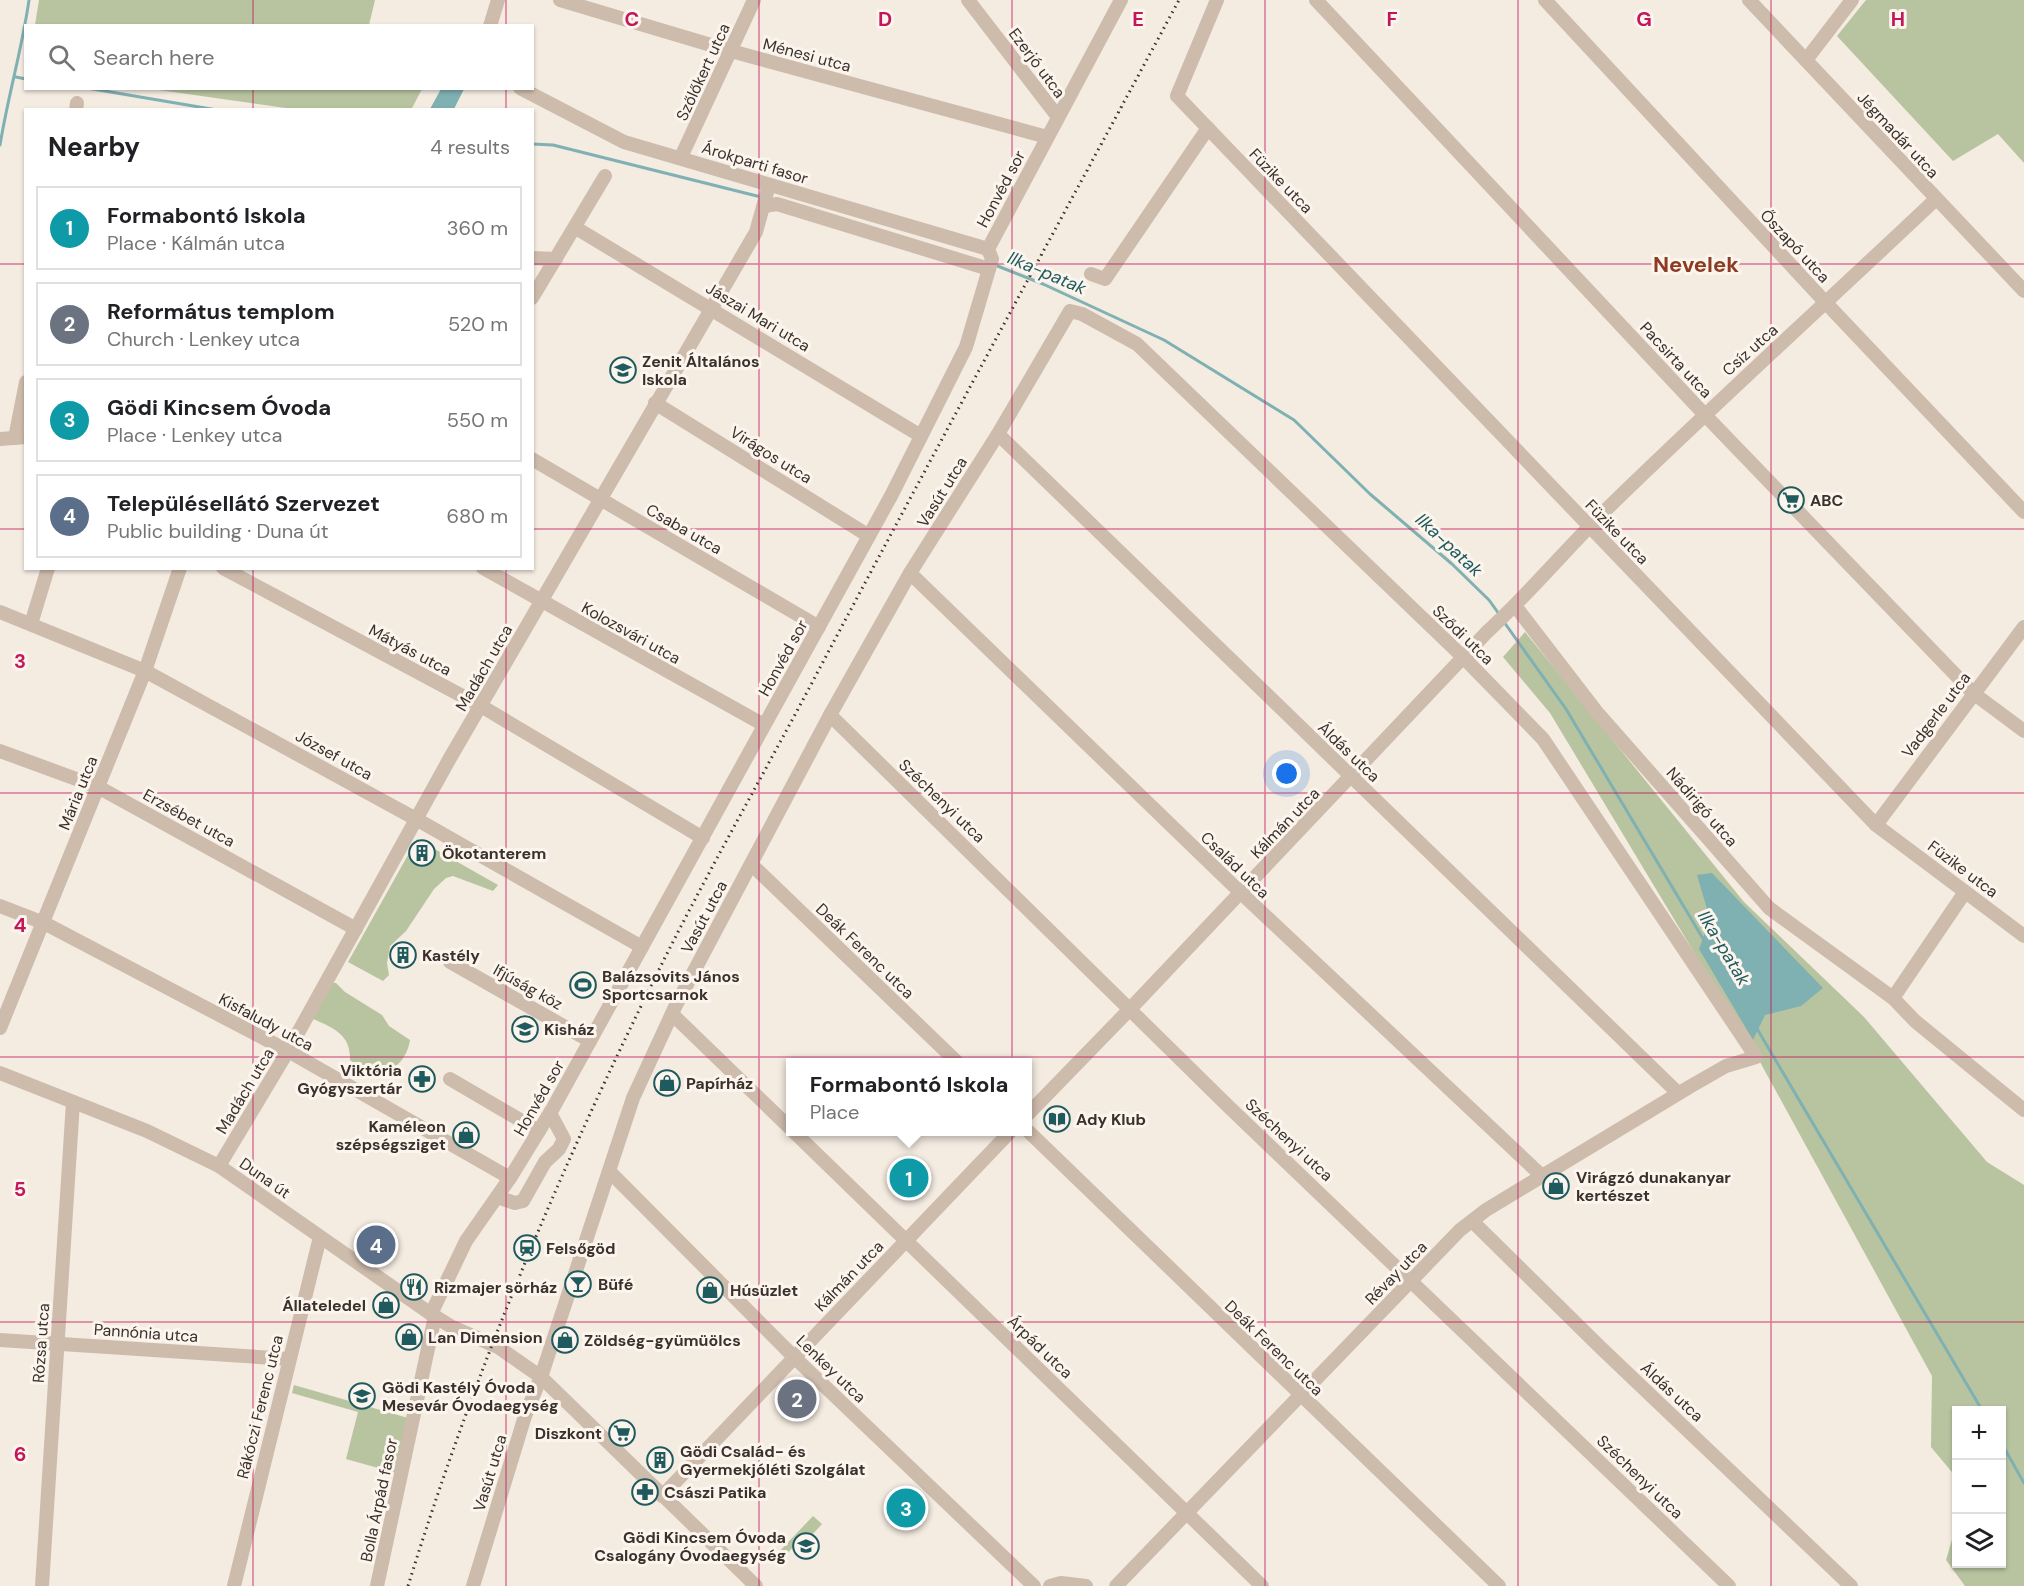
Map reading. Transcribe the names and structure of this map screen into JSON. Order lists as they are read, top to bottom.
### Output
{
  "streets": {
    "street": [
      "Ménesi utca",
      "Ezerjó utca",
      "Szőlőkert utca",
      "Jégmadár utca",
      "Árokparti fasor",
      "Füzike utca",
      "Honvéd sor",
      "Őszapó utca",
      "Jászai Mari utca",
      "Csíz utca",
      "Pacsirta utca",
      "Virágos utca",
      "Vasút utca",
      "Csaba utca",
      "Kolozsvári utca",
      "Sződi utca",
      "Mátyás utca",
      "Madách utca",
      "Vadgerle utca",
      "Áldás utca",
      "József utca",
      "Mária utca",
      "Széchenyi utca",
      "Nádirigó utca",
      "Erzsébet utca",
      "Kálmán utca",
      "Család utca",
      "Deák Ferenc utca",
      "Ifjúság köz",
      "Kisfaludy utca",
      "Duna út",
      "Révay utca",
      "Pannónia utca",
      "Rózsa utca",
      "Árpád utca",
      "Lenkey utca",
      "Rákóczi Ferenc utca",
      "Bolla Árpád fasor"
    ]
  },
  "crossings": [
    ["Ménesi utca", "Szőlőkert utca"],
    ["Ménesi utca", "Honvéd sor"],
    ["Ezerjó utca", "Honvéd sor"],
    ["Szőlőkert utca", "Árokparti fasor"],
    ["Jégmadár utca", "Csíz utca"],
    ["Árokparti fasor", "Honvéd sor"],
    ["Árokparti fasor", "Madách utca"],
    ["Füzike utca", "Csíz utca"],
    ["Füzike utca", "Vadgerle utca"],
    ["Honvéd sor", "Jászai Mari utca"],
    ["Honvéd sor", "Virágos utca"],
    ["Honvéd sor", "Csaba utca"],
    ["Honvéd sor", "Kolozsvári utca"],
    ["Honvéd sor", "Mátyás utca"],
    ["Honvéd sor", "József utca"],
    ["Honvéd sor", "Ifjúság köz"],
    ["Honvéd sor", "Kisfaludy utca"],
    ["Honvéd sor", "Duna út"],
    ["Honvéd sor", "Bolla Árpád fasor"],
    ["Őszapó utca", "Csíz utca"],
    ["Jászai Mari utca", "Madách utca"],
    ["Csíz utca", "Pacsirta utca"],
    ["Csíz utca", "Nádirigó utca"],
    ["Csíz utca", "Kálmán utca"],
    ["Pacsirta utca", "Vadgerle utca"],
    ["Virágos utca", "Madách utca"],
    ["Vasút utca", "Sződi utca"],
    ["Vasút utca", "Áldás utca"],
    ["Vasút utca", "Széchenyi utca"],
    ["Vasút utca", "Család utca"],
    ["Vasút utca", "Deák Ferenc utca"],
    ["Vasút utca", "Duna út"],
    ["Vasút utca", "Lenkey utca"],
    ["Csaba utca", "Madách utca"],
    ["Kolozsvári utca", "Madách utca"],
    ["Sződi utca", "Kálmán utca"],
    ["Sződi utca", "Révay utca"],
    ["Mátyás utca", "Madách utca"],
    ["Madách utca", "József utca"],
    ["Madách utca", "Erzsébet utca"],
    ["Madách utca", "Kisfaludy utca"],
    ["Madách utca", "Duna út"],
    ["Áldás utca", "Kálmán utca"],
    ["Áldás utca", "Révay utca"],
    ["József utca", "Mária utca"],
    ["Mária utca", "Erzsébet utca"],
    ["Mária utca", "Kisfaludy utca"],
    ["Széchenyi utca", "Kálmán utca"],
    ["Széchenyi utca", "Révay utca"],
    ["Nádirigó utca", "Kálmán utca"],
    ["Kálmán utca", "Család utca"],
    ["Kálmán utca", "Duna út"],
    ["Kálmán utca", "Árpád utca"],
    ["Kálmán utca", "Lenkey utca"],
    ["Család utca", "Révay utca"],
    ["Deák Ferenc utca", "Révay utca"],
    ["Duna út", "Rózsa utca"],
    ["Duna út", "Rákóczi Ferenc utca"],
    ["Duna út", "Bolla Árpád fasor"],
    ["Révay utca", "Árpád utca"],
    ["Pannónia utca", "Rózsa utca"],
    ["Pannónia utca", "Rákóczi Ferenc utca"]
  ],
  "districts": ["Nevelek"],
  "water": ["Ilka-patak"],
  "places": {
    "school or university": [
      "Zenit Általános Iskola",
      "Kisház",
      "Gödi Kastély Óvoda Mesevár Óvodaegység",
      "Gödi Kincsem Óvoda Csalogány Óvodaegység"
    ],
    "supermarket": ["ABC", "Diszkont"],
    "building": ["Ökotanterem", "Kastély", "Gödi Család- és Gyermekjóléti Szolgálat"],
    "sports": ["Balázsovits János Sportcsarnok"],
    "pharmacy": ["Viktória Gyógyszertár", "Császi Patika"],
    "shop": [
      "Papírház",
      "Kaméleon szépségsziget",
      "Virágzó dunakanyar kertészet",
      "Húsüzlet",
      "Állateledel",
      "Lan Dimension",
      "Zöldség-gyümüölcs"
    ],
    "library": ["Ady Klub"],
    "station": ["Felsőgöd"],
    "bar": ["Büfé"],
    "restaurant": ["Rizmajer sörház"]
  },
  "page": {
    "search": "Search here",
    "heading": ["Nearby", "4 results"],
    "list": [
      {
        "mark": "1",
        "name": "Formabontó Iskola",
        "note": "Place · Kálmán utca",
        "value": "360 m"
      },
      {
        "mark": "2",
        "name": "Református templom",
        "note": "Church · Lenkey utca",
        "value": "520 m"
      },
      {
        "mark": "3",
        "name": "Gödi Kincsem Óvoda",
        "note": "Place · Lenkey utca",
        "value": "550 m"
      },
      {
        "mark": "4",
        "name": "Településellátó Szervezet",
        "note": "Public building · Duna út",
        "value": "680 m"
      }
    ],
    "popup": ["Formabontó Iskola", "Place"],
    "pins": [
      "1",
      "4",
      "2",
      "3"
    ],
    "map_buttons": ["+", "−"]
  },
  "grid": {
    "columns": [
      "C",
      "D",
      "E",
      "F",
      "G",
      "H"
    ],
    "rows": [
      "3",
      "4",
      "5",
      "6"
    ]
  }
}
